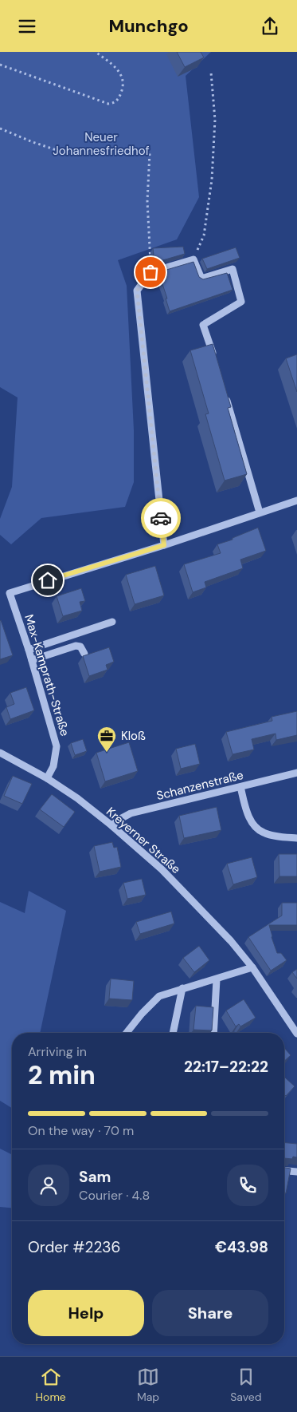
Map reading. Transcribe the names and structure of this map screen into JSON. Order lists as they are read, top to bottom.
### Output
{
  "streets": {
    "street": ["Max-Kamprath-Straße", "Schanzenstraße", "Kreyerner Straße"]
  },
  "crossings": [
    ["Max-Kamprath-Straße", "Kreyerner Straße"],
    ["Schanzenstraße", "Kreyerner Straße"]
  ],
  "parks": ["Neuer Johannesfriedhof"],
  "places": {
    "office": ["Kloß"]
  },
  "page": {
    "header": "Munchgo",
    "heading": ["2 min", "Arriving in", "22:17–22:22"],
    "panel": [
      "Sam",
      "Courier · 4.8",
      "Order #2236",
      "€43.98"
    ],
    "bar": "On the way · 70 m",
    "buttons": ["Help", "Share"],
    "tabs": ["Home", "Map", "Saved"]
  }
}
